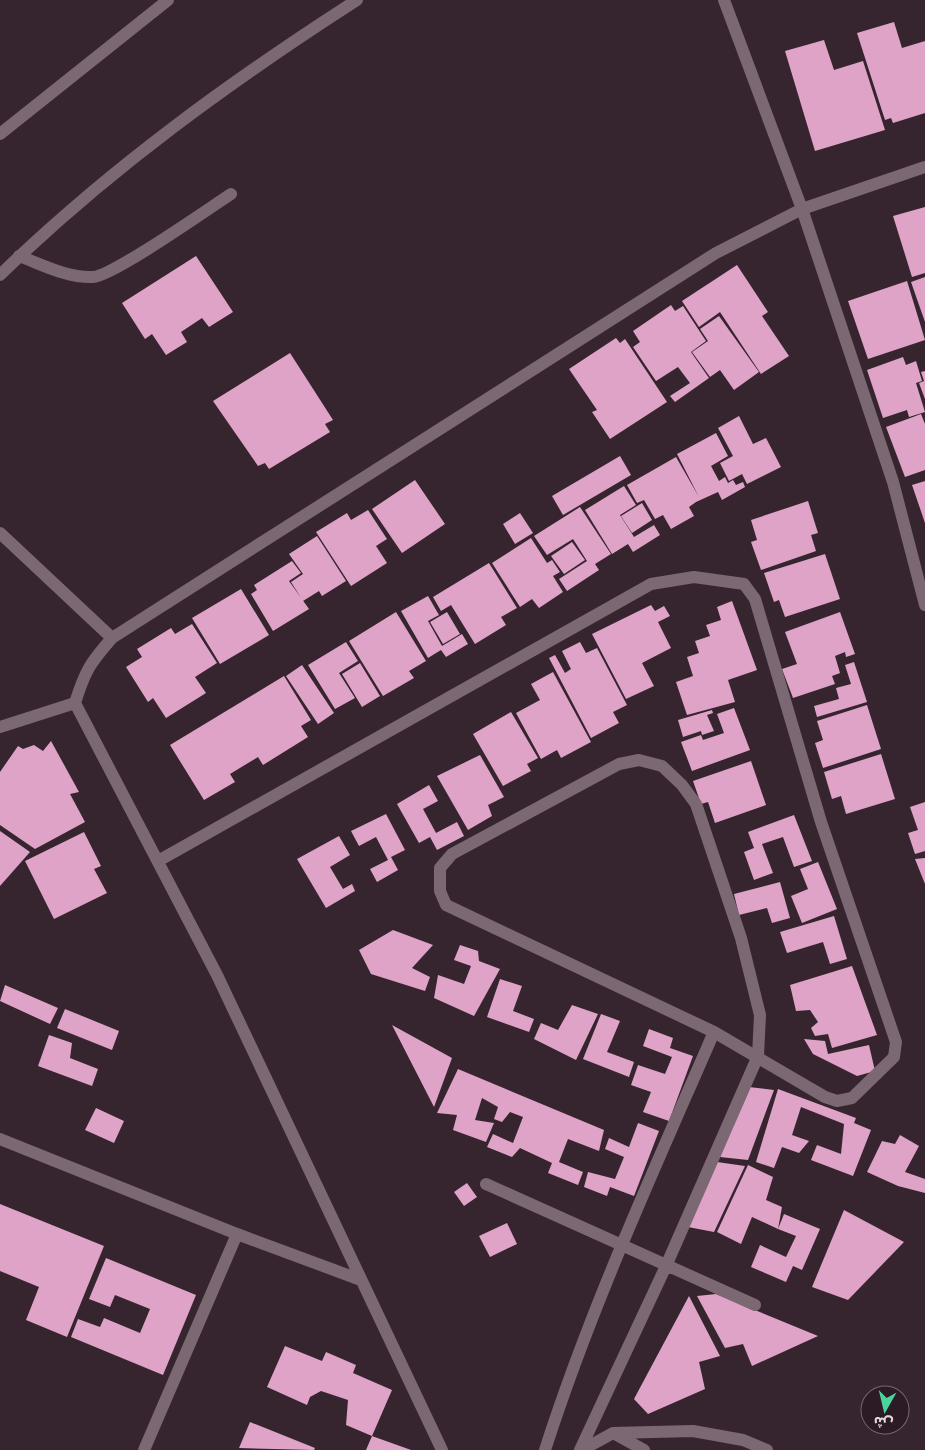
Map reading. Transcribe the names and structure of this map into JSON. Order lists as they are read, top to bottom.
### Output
{
  "north": "bottom"
}
